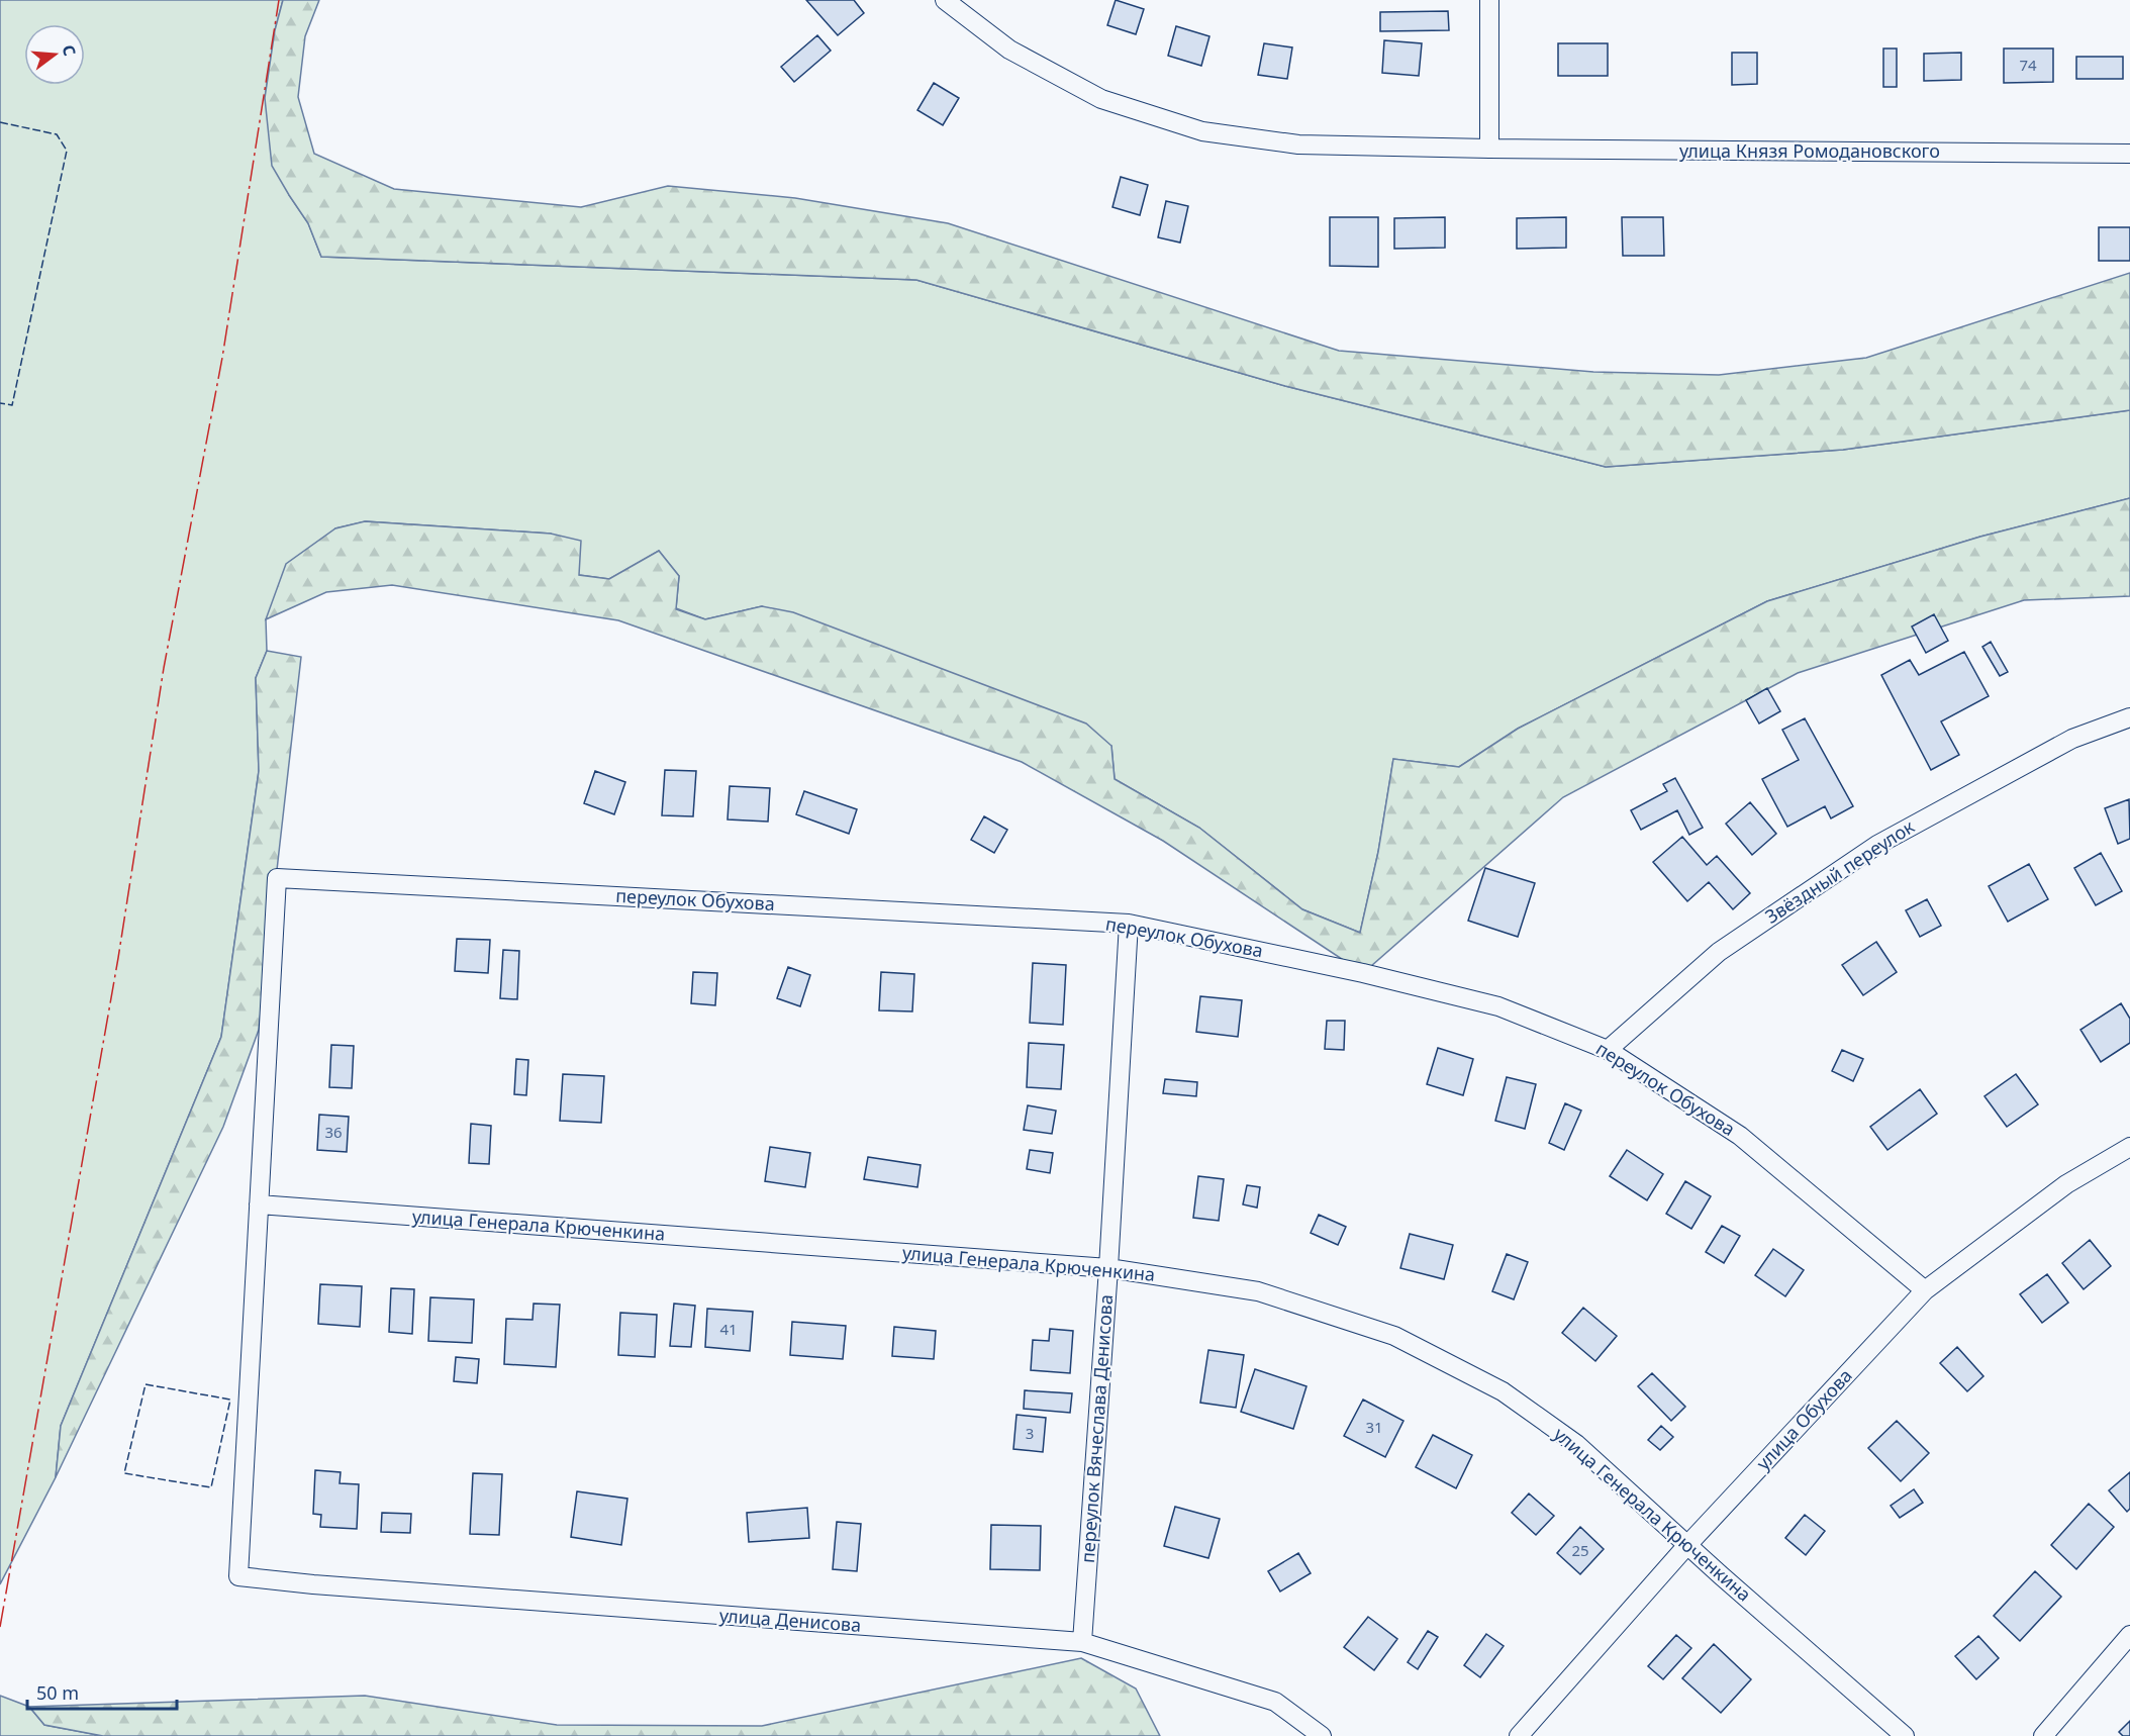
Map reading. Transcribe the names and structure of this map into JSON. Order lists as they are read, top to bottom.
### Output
{
  "streets": {
    "street": [
      "улица Князя Ромодановского",
      "Звёздный переулок",
      "переулок Обухова",
      "улица Генерала Крюченкина",
      "улица Обухова",
      "переулок Вячеслава Денисова",
      "улица Денисова"
    ]
  },
  "crossings": [
    ["Звёздный переулок", "переулок Обухова"],
    ["переулок Обухова", "улица Генерала Крюченкина"],
    ["переулок Обухова", "улица Обухова"],
    ["переулок Обухова", "переулок Вячеслава Денисова"],
    ["переулок Обухова", "улица Денисова"],
    ["улица Генерала Крюченкина", "улица Обухова"],
    ["улица Генерала Крюченкина", "переулок Вячеслава Денисова"],
    ["улица Генерала Крюченкина", "улица Денисова"],
    ["переулок Вячеслава Денисова", "улица Денисова"]
  ],
  "house_numbers": [
    "74",
    "36",
    "41",
    "31",
    "3",
    "25"
  ],
  "scale_bar": "50 m",
  "north": "right"
}
